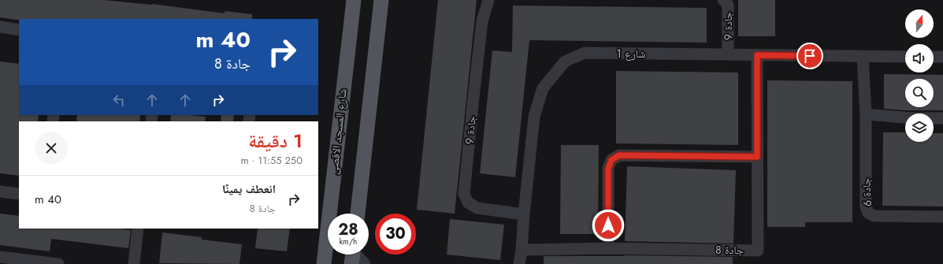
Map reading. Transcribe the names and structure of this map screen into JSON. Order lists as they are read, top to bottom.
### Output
{
  "streets": {
    "main road": ["شارع المسجد الاقصى"],
    "street": [
      "جادة 9",
      "شارع 1",
      "جادة 6",
      "جادة 8"
    ]
  },
  "crossings": [
    ["جادة 9", "شارع 1"],
    ["شارع 1", "جادة 6"],
    ["شارع 1", "جادة 8"]
  ],
  "north": "top",
  "page": {
    "turn": ["40 m", "جادة 8"],
    "heading": ["1 دقيقة", "250 m · 11:55"],
    "list": [
      {
        "name": "انعطف يمينًا",
        "note": "جادة 8",
        "value": "40 m"
      }
    ],
    "speed": "28 km/h",
    "limit": "30"
  }
}
